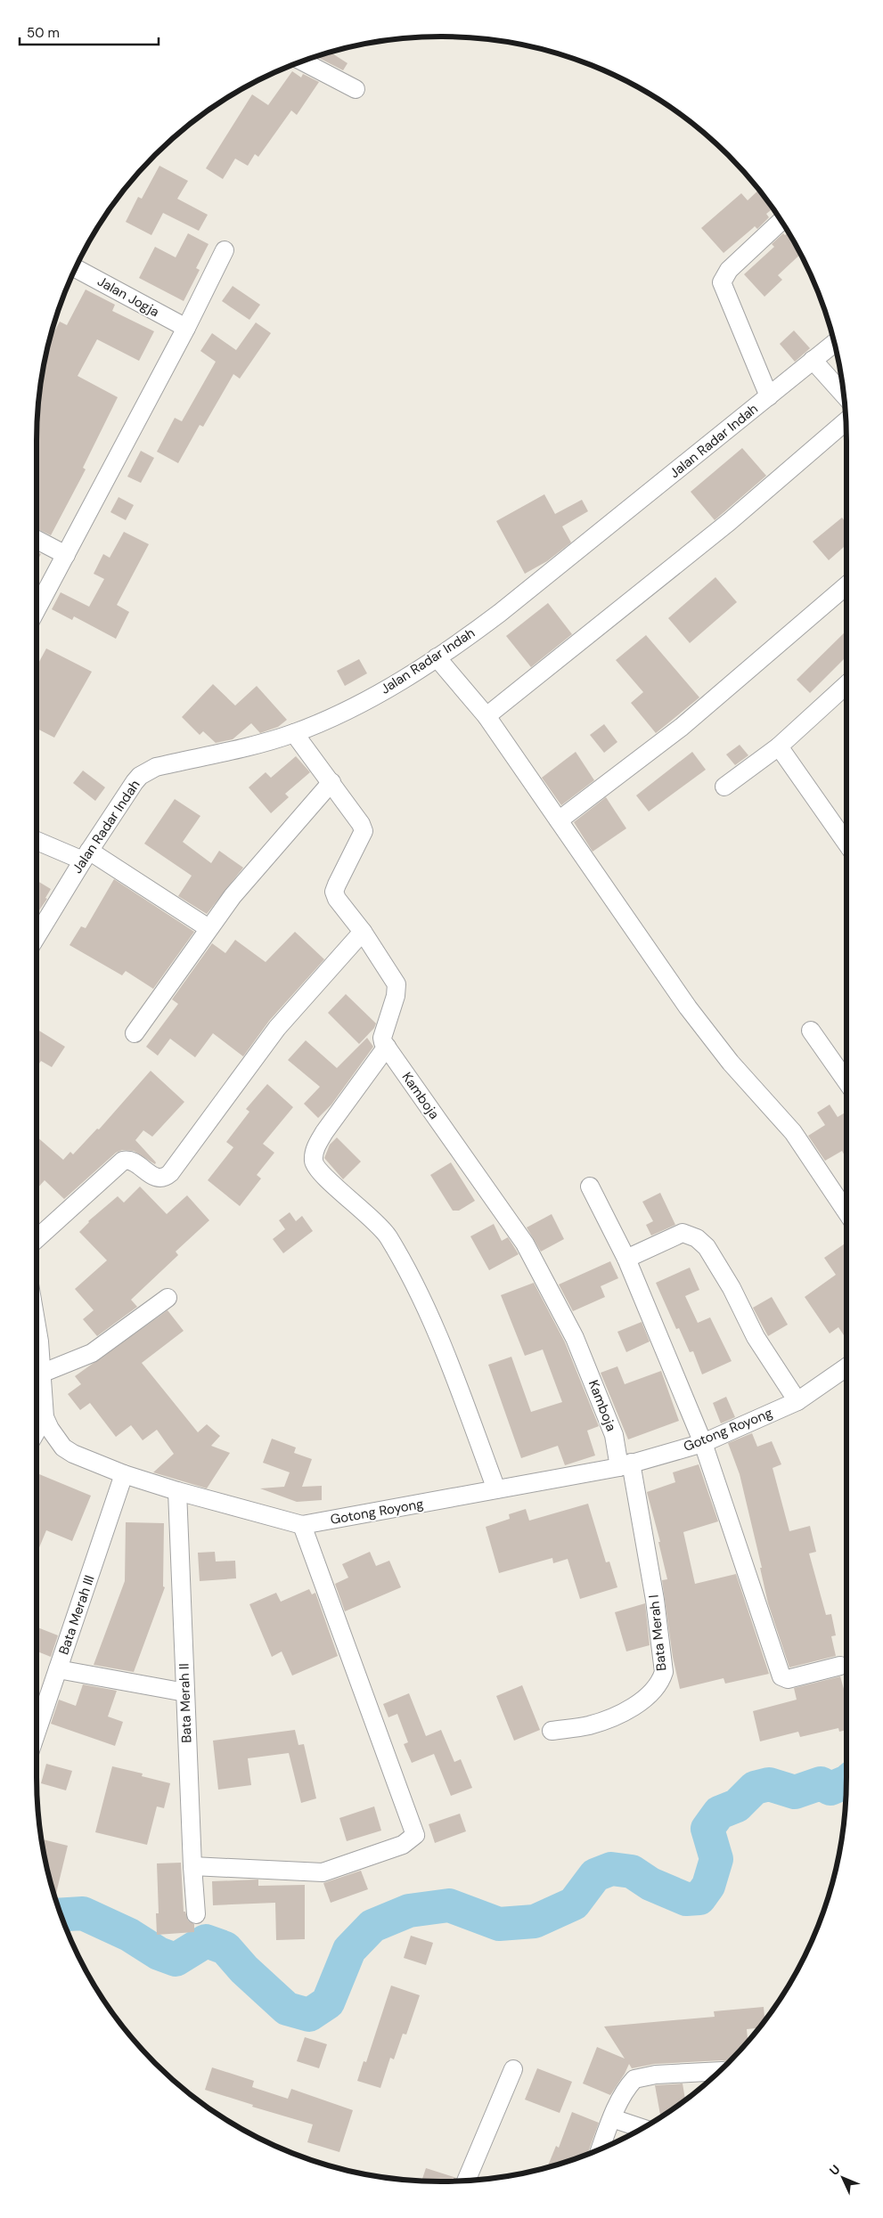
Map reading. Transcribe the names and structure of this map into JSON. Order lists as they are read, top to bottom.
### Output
{
  "streets": {
    "street": [
      "Jalan Jogja",
      "Jalan Radar Indah",
      "Kamboja",
      "Gotong Royong",
      "Bata Merah III",
      "Bata Merah I",
      "Bata Merah II"
    ]
  },
  "crossings": [
    ["Kamboja", "Gotong Royong"],
    ["Kamboja", "Bata Merah I"],
    ["Gotong Royong", "Bata Merah III"],
    ["Gotong Royong", "Bata Merah I"],
    ["Gotong Royong", "Bata Merah II"]
  ],
  "scale_bar": "50 m",
  "north": "top left"
}
